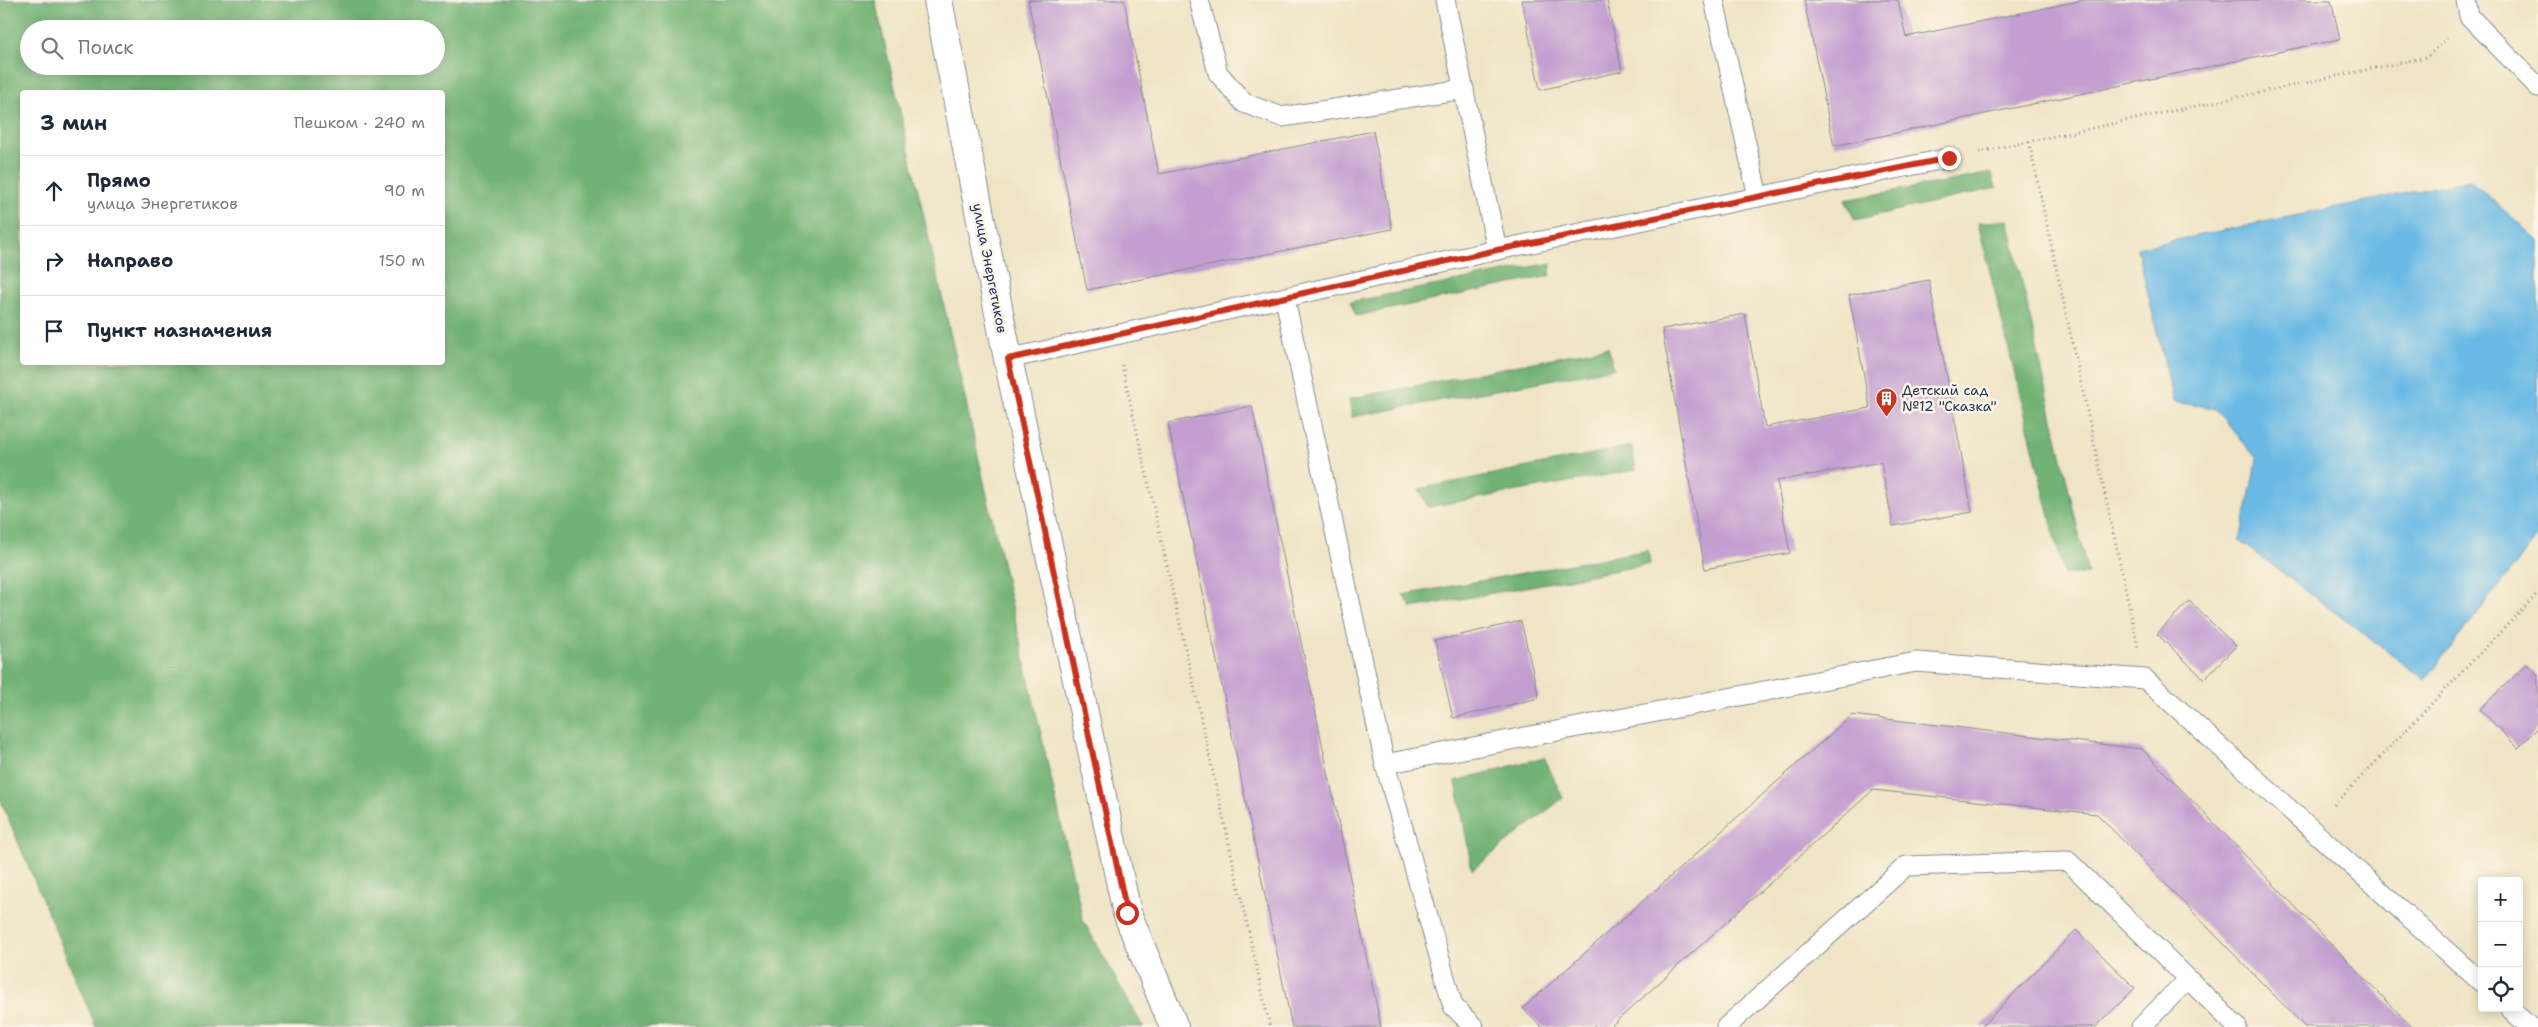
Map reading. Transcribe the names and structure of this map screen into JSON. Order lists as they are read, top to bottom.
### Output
{
  "streets": {
    "street": ["улица Энергетиков"]
  },
  "places": {
    "building": ["Детский сад №12 \"Сказка\""]
  },
  "page": {
    "search": "Поиск",
    "heading": ["3 мин", "Пешком · 240 m"],
    "list": [
      ["Прямо", "улица Энергетиков", "90 m"],
      ["Направо", "150 m"],
      "Пункт назначения"
    ],
    "map_buttons": ["+", "−"]
  }
}
